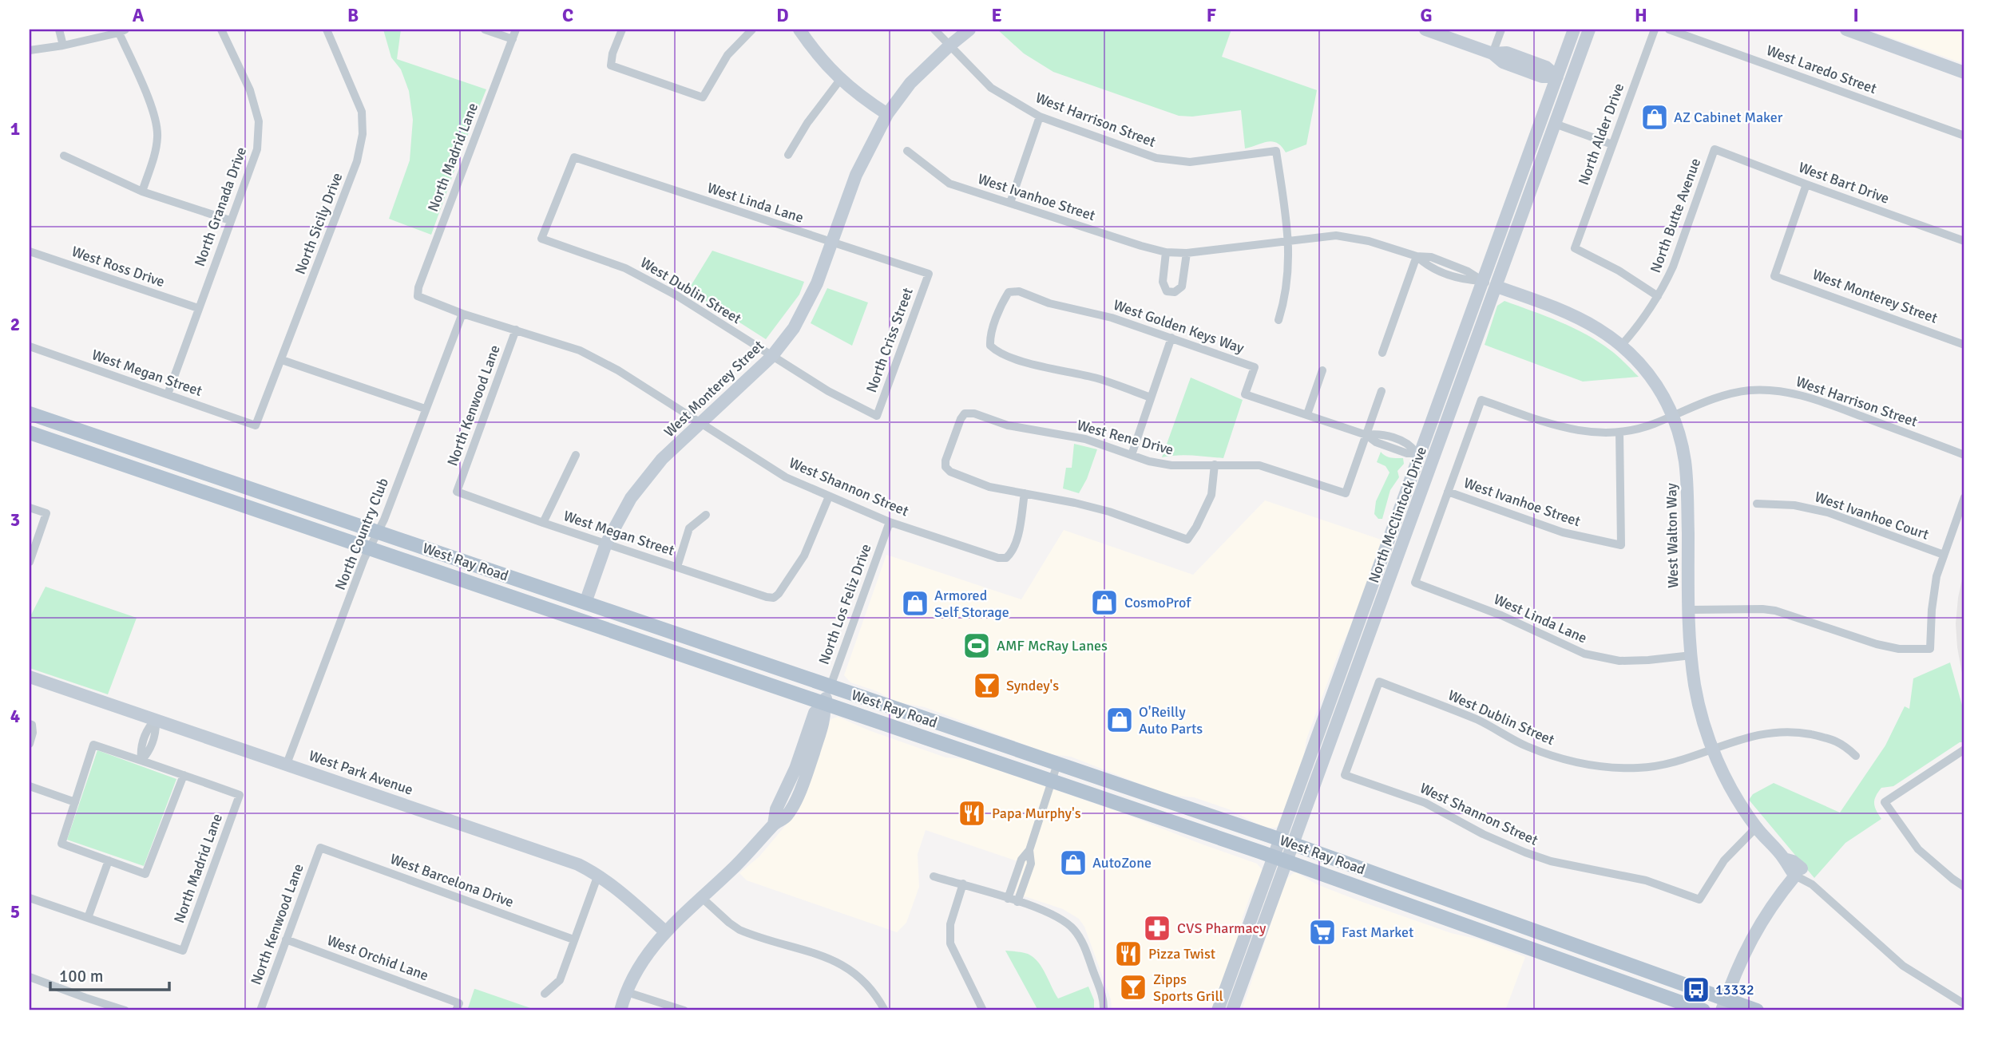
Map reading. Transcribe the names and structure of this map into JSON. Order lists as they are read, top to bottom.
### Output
{
  "streets": {
    "main road": ["West Ray Road"],
    "street": [
      "West Laredo Street",
      "West Harrison Street",
      "North Alder Drive",
      "North Madrid Lane",
      "West Bart Drive",
      "West Ivanhoe Street",
      "West Linda Lane",
      "North Granada Drive",
      "North Butte Avenue",
      "North Sicily Drive",
      "West Ross Drive",
      "West Dublin Street",
      "West Monterey Street",
      "West Golden Keys Way",
      "North Criss Street",
      "West Megan Street",
      "North Kenwood Lane",
      "West Rene Drive",
      "West Shannon Street",
      "North McClintock Drive",
      "West Ivanhoe Court",
      "North Country Club",
      "West Walton Way",
      "North Los Feliz Drive",
      "West Park Avenue",
      "West Barcelona Drive",
      "West Orchid Lane"
    ]
  },
  "crossings": [
    ["West Harrison Street", "West Ivanhoe Street"],
    ["West Harrison Street", "West Linda Lane"],
    ["West Harrison Street", "West Monterey Street"],
    ["West Harrison Street", "West Walton Way"],
    ["North Alder Drive", "North Butte Avenue"],
    ["North Madrid Lane", "West Shannon Street"],
    ["West Bart Drive", "North Butte Avenue"],
    ["West Bart Drive", "West Monterey Street"],
    ["West Ivanhoe Street", "West Linda Lane"],
    ["West Ivanhoe Street", "North McClintock Drive"],
    ["West Ivanhoe Street", "West Walton Way"],
    ["West Linda Lane", "West Dublin Street"],
    ["West Linda Lane", "West Monterey Street"],
    ["West Linda Lane", "North Criss Street"],
    ["West Linda Lane", "West Walton Way"],
    ["North Granada Drive", "West Ross Drive"],
    ["North Granada Drive", "West Megan Street"],
    ["North Butte Avenue", "West Walton Way"],
    ["North Sicily Drive", "West Megan Street"],
    ["West Dublin Street", "West Monterey Street"],
    ["West Dublin Street", "North Criss Street"],
    ["West Dublin Street", "West Shannon Street"],
    ["West Dublin Street", "West Walton Way"],
    ["West Monterey Street", "West Megan Street"],
    ["West Monterey Street", "West Shannon Street"],
    ["West Monterey Street", "West Ray Road"],
    ["West Golden Keys Way", "West Rene Drive"],
    ["West Golden Keys Way", "North McClintock Drive"],
    ["West Megan Street", "North Kenwood Lane"],
    ["West Megan Street", "West Shannon Street"],
    ["North Kenwood Lane", "West Shannon Street"],
    ["North Kenwood Lane", "West Barcelona Drive"],
    ["North Kenwood Lane", "West Orchid Lane"],
    ["West Rene Drive", "West Shannon Street"],
    ["West Shannon Street", "North Country Club"],
    ["West Shannon Street", "West Walton Way"],
    ["West Shannon Street", "North Los Feliz Drive"],
    ["North McClintock Drive", "West Walton Way"],
    ["North McClintock Drive", "West Ray Road"],
    ["North Country Club", "West Ray Road"],
    ["North Country Club", "West Park Avenue"],
    ["West Ray Road", "North Los Feliz Drive"]
  ],
  "places": {
    "shop": [
      "AZ Cabinet Maker",
      "CosmoProf",
      "Armored Self Storage",
      "O'Reilly Auto Parts",
      "AutoZone"
    ],
    "sports": ["AMF McRay Lanes"],
    "bar": ["Syndey's", "Zipps Sports Grill"],
    "restaurant": ["Papa Murphy's", "Pizza Twist"],
    "pharmacy": ["CVS Pharmacy"],
    "supermarket": ["Fast Market"],
    "bus stop": ["13332"]
  },
  "scale_bar": "100 m",
  "grid": {
    "columns": [
      "A",
      "B",
      "C",
      "D",
      "E",
      "F",
      "G",
      "H",
      "I"
    ],
    "rows": [
      "1",
      "2",
      "3",
      "4",
      "5"
    ]
  }
}
